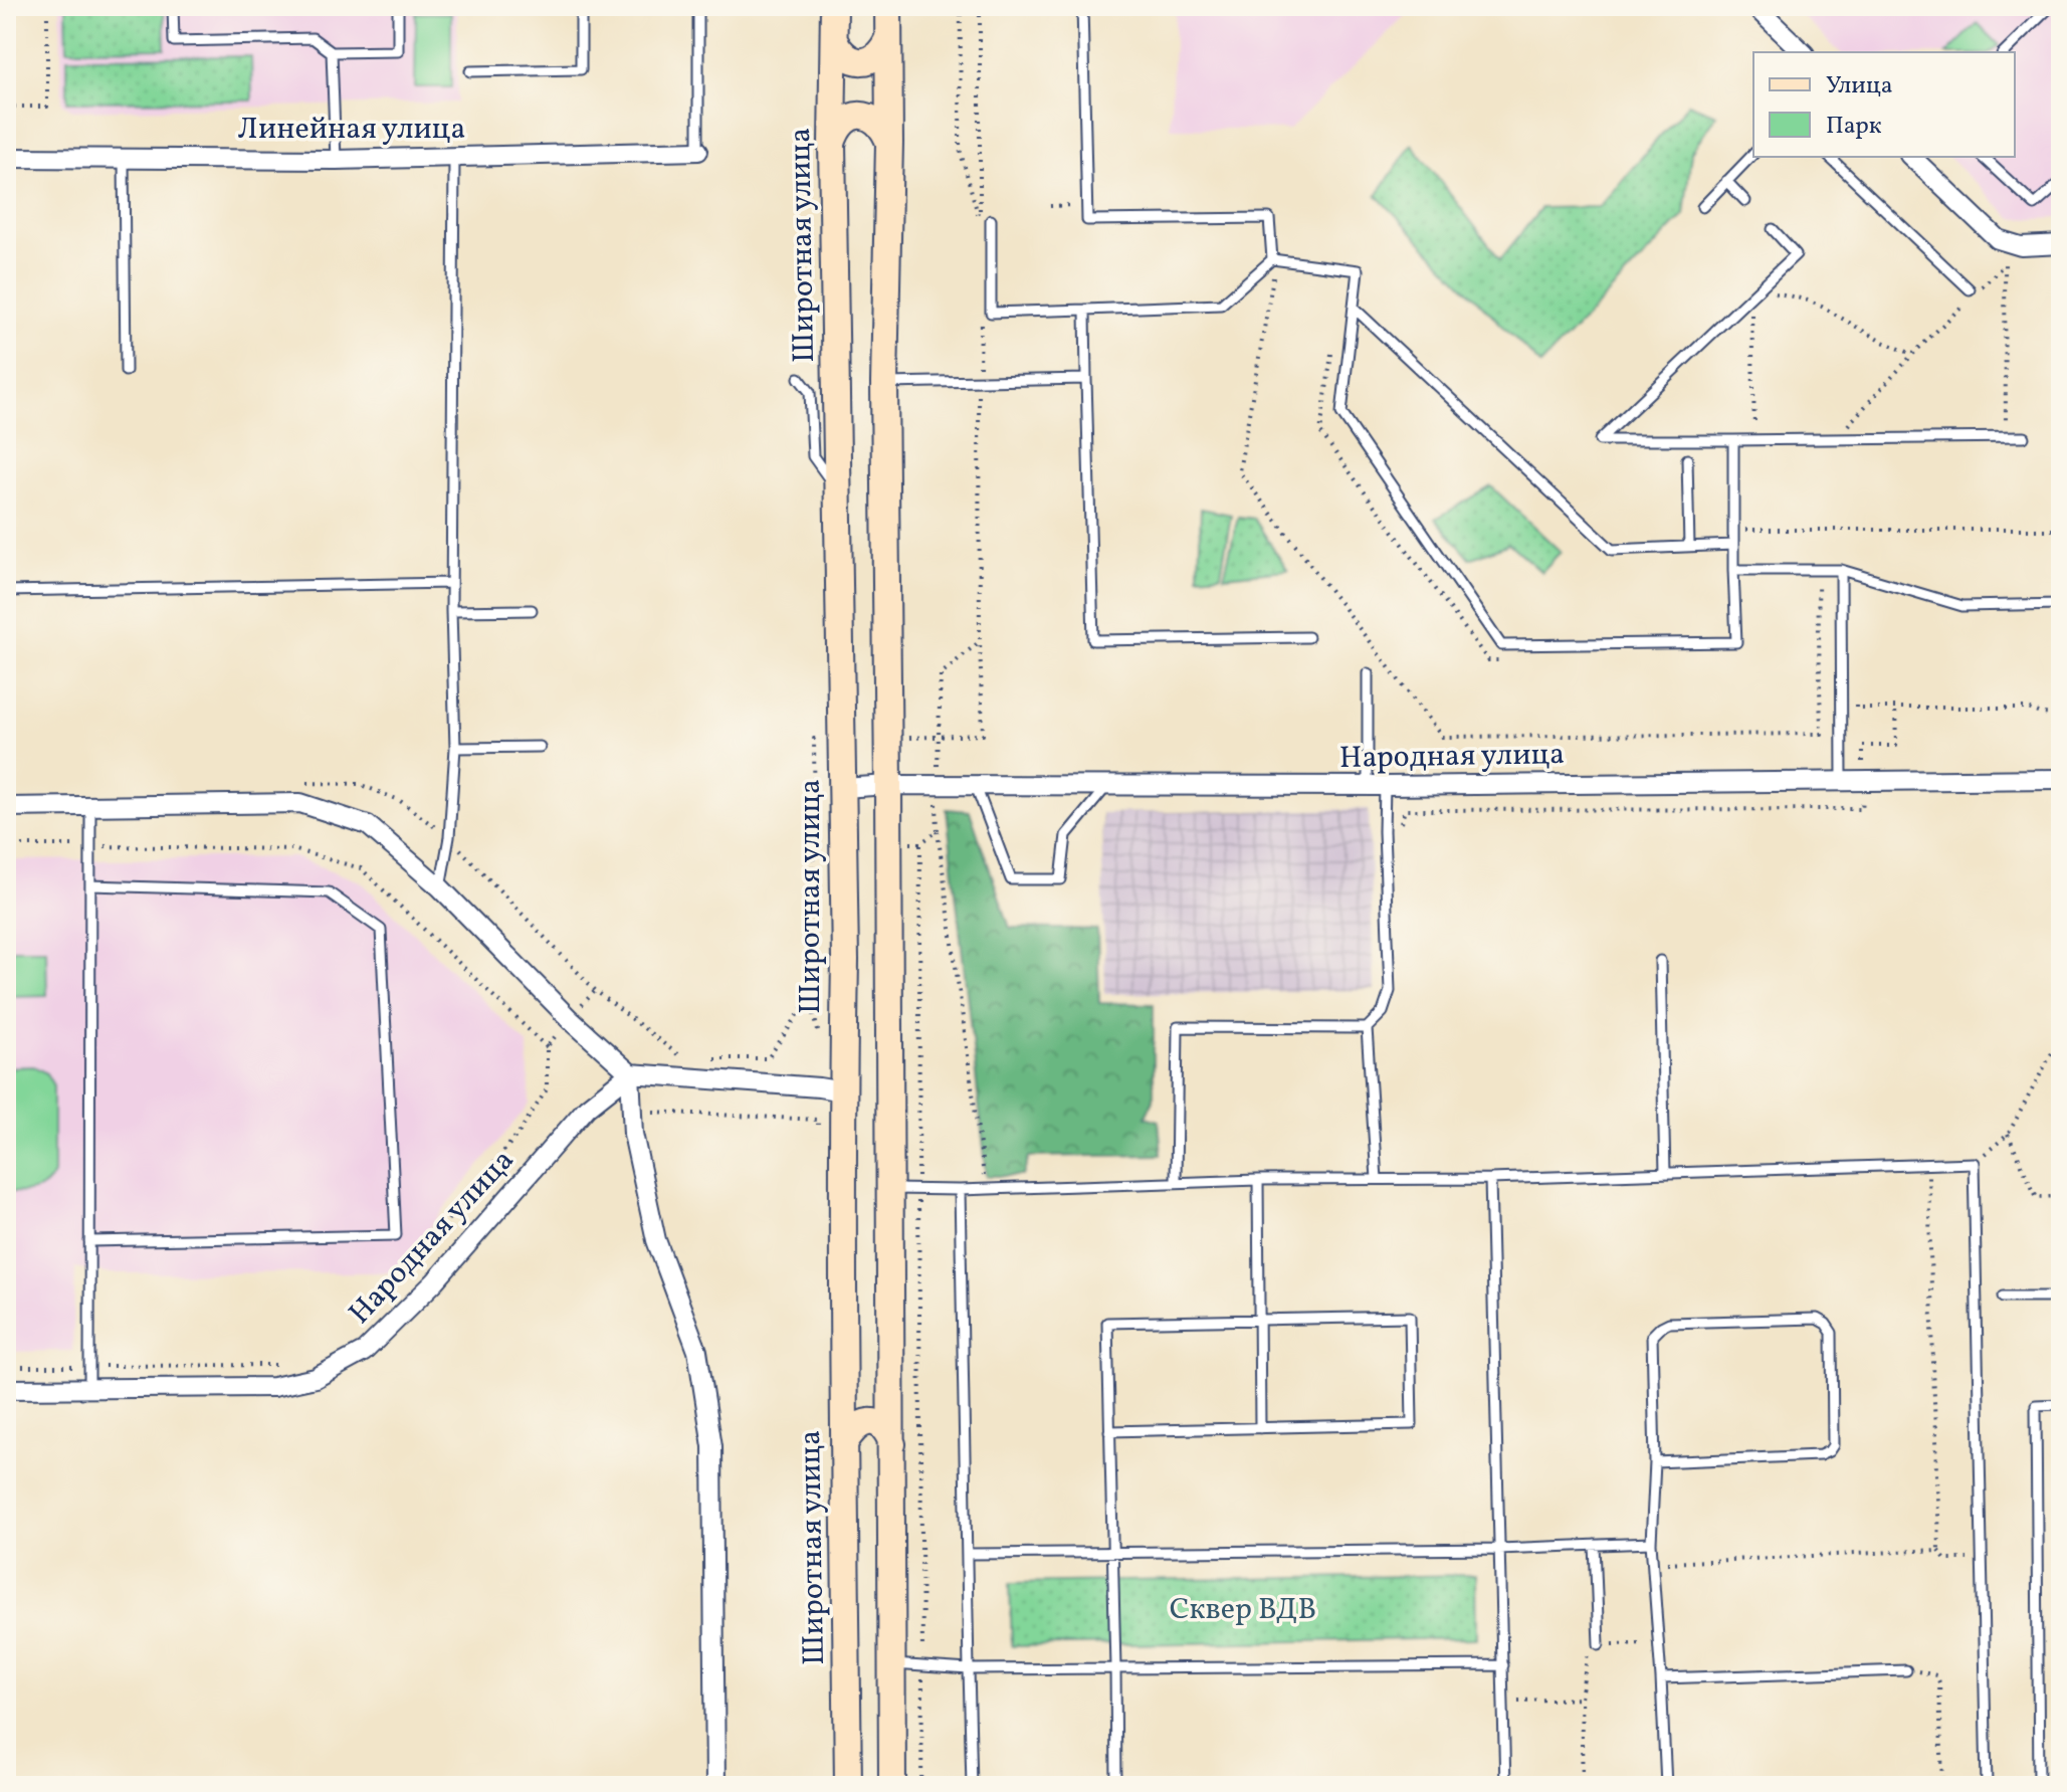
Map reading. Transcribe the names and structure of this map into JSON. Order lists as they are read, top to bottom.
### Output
{
  "streets": {
    "main road": ["Широтная улица"],
    "street": ["Линейная улица", "Народная улица"]
  },
  "crossings": [
    ["Широтная улица", "Народная улица"]
  ],
  "parks": ["Сквер ВДВ"],
  "legend": ["Улица", "Парк"]
}
